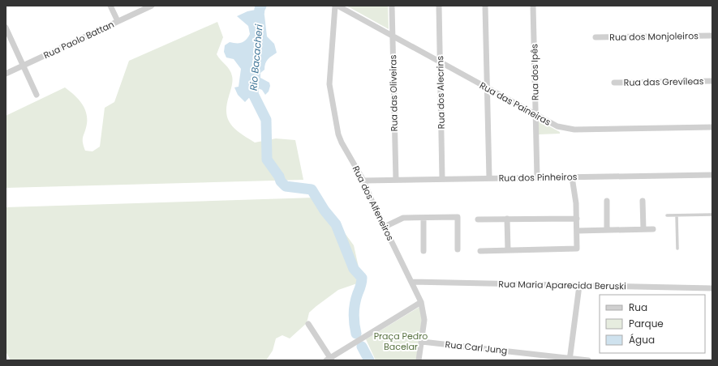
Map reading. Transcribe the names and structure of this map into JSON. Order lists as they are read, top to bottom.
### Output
{
  "streets": {
    "street": [
      "Rua dos Monjoleiros",
      "Rua Paolo Battan",
      "Rua dos Ipês",
      "Rua das Grevíleas",
      "Rua dos Alecrins",
      "Rua das Oliveiras",
      "Rua das Paineiras",
      "Rua dos Pinheiros",
      "Rua dos Alfeneiros",
      "Rua Maria Aparecida Beruski",
      "Rua Carl Jung"
    ]
  },
  "crossings": [
    ["Rua dos Ipês", "Rua das Paineiras"],
    ["Rua dos Ipês", "Rua dos Pinheiros"],
    ["Rua dos Alecrins", "Rua das Paineiras"],
    ["Rua dos Alecrins", "Rua dos Pinheiros"],
    ["Rua das Oliveiras", "Rua das Paineiras"],
    ["Rua das Oliveiras", "Rua dos Pinheiros"],
    ["Rua dos Pinheiros", "Rua dos Alfeneiros"],
    ["Rua dos Alfeneiros", "Rua Maria Aparecida Beruski"],
    ["Rua dos Alfeneiros", "Rua Carl Jung"]
  ],
  "water": ["Rio Bacacheri"],
  "parks": ["Praça Pedro Bacelar"],
  "legend": ["Rua", "Parque", "Água"]
}
